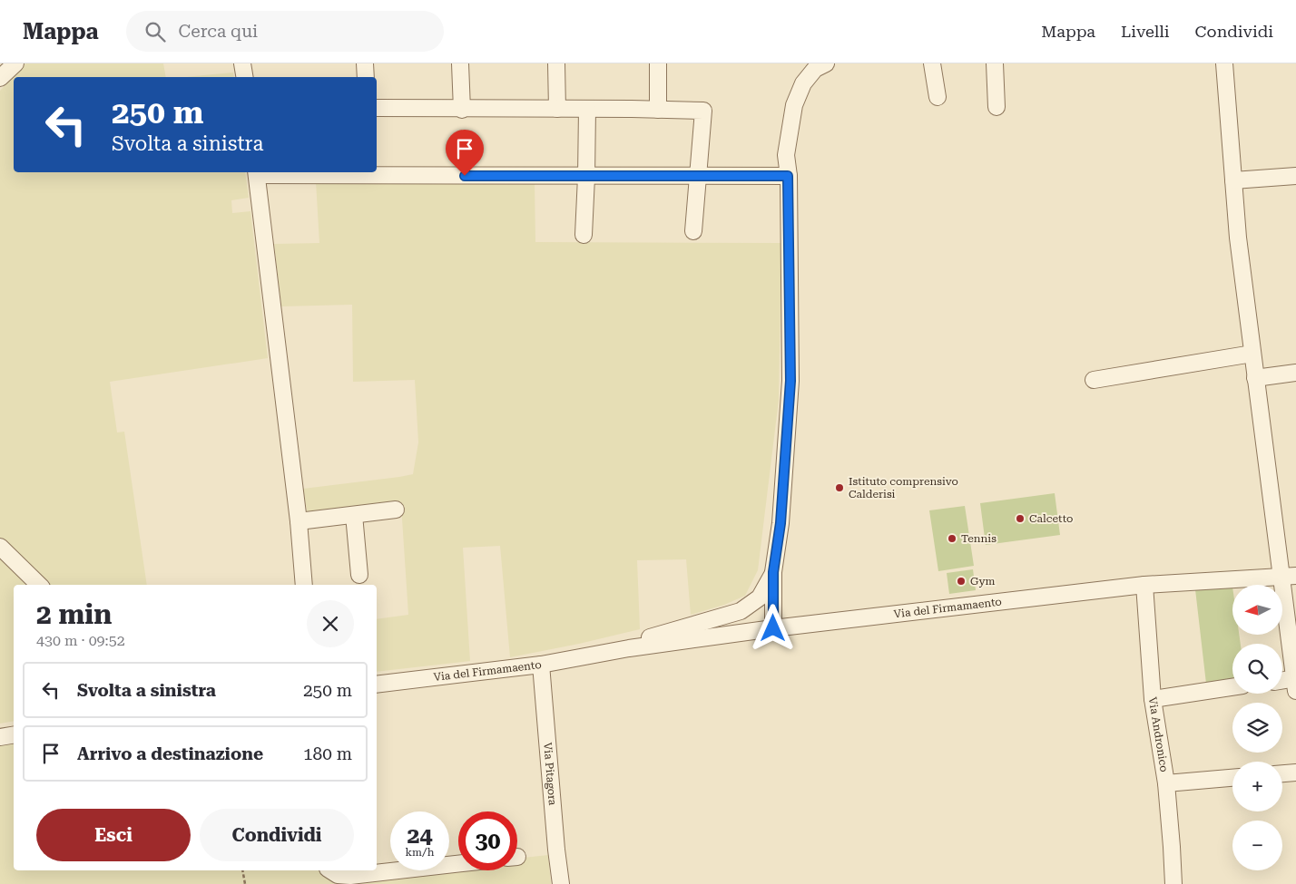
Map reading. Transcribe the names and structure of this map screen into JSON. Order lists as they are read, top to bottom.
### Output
{
  "streets": {
    "street": ["Via del Firmamaento", "Via Andronico", "Via Pitagora"]
  },
  "crossings": [
    ["Via del Firmamaento", "Via Andronico"],
    ["Via del Firmamaento", "Via Pitagora"]
  ],
  "places": [
    "Istituto comprensivo Calderisi",
    "Calcetto",
    "Tennis",
    "Gym"
  ],
  "north": "left",
  "page": {
    "header": "Mappa",
    "search": "Cerca qui",
    "nav": ["Mappa", "Livelli", "Condividi"],
    "turn": ["250 m", "Svolta a sinistra"],
    "map_buttons": ["+", "−"],
    "heading": ["2 min", "430 m · 09:52"],
    "list": [
      {
        "name": "Svolta a sinistra",
        "value": "250 m"
      },
      {
        "name": "Arrivo a destinazione",
        "value": "180 m"
      }
    ],
    "buttons": ["Esci", "Condividi"],
    "speed": "24 km/h",
    "limit": "30"
  }
}
